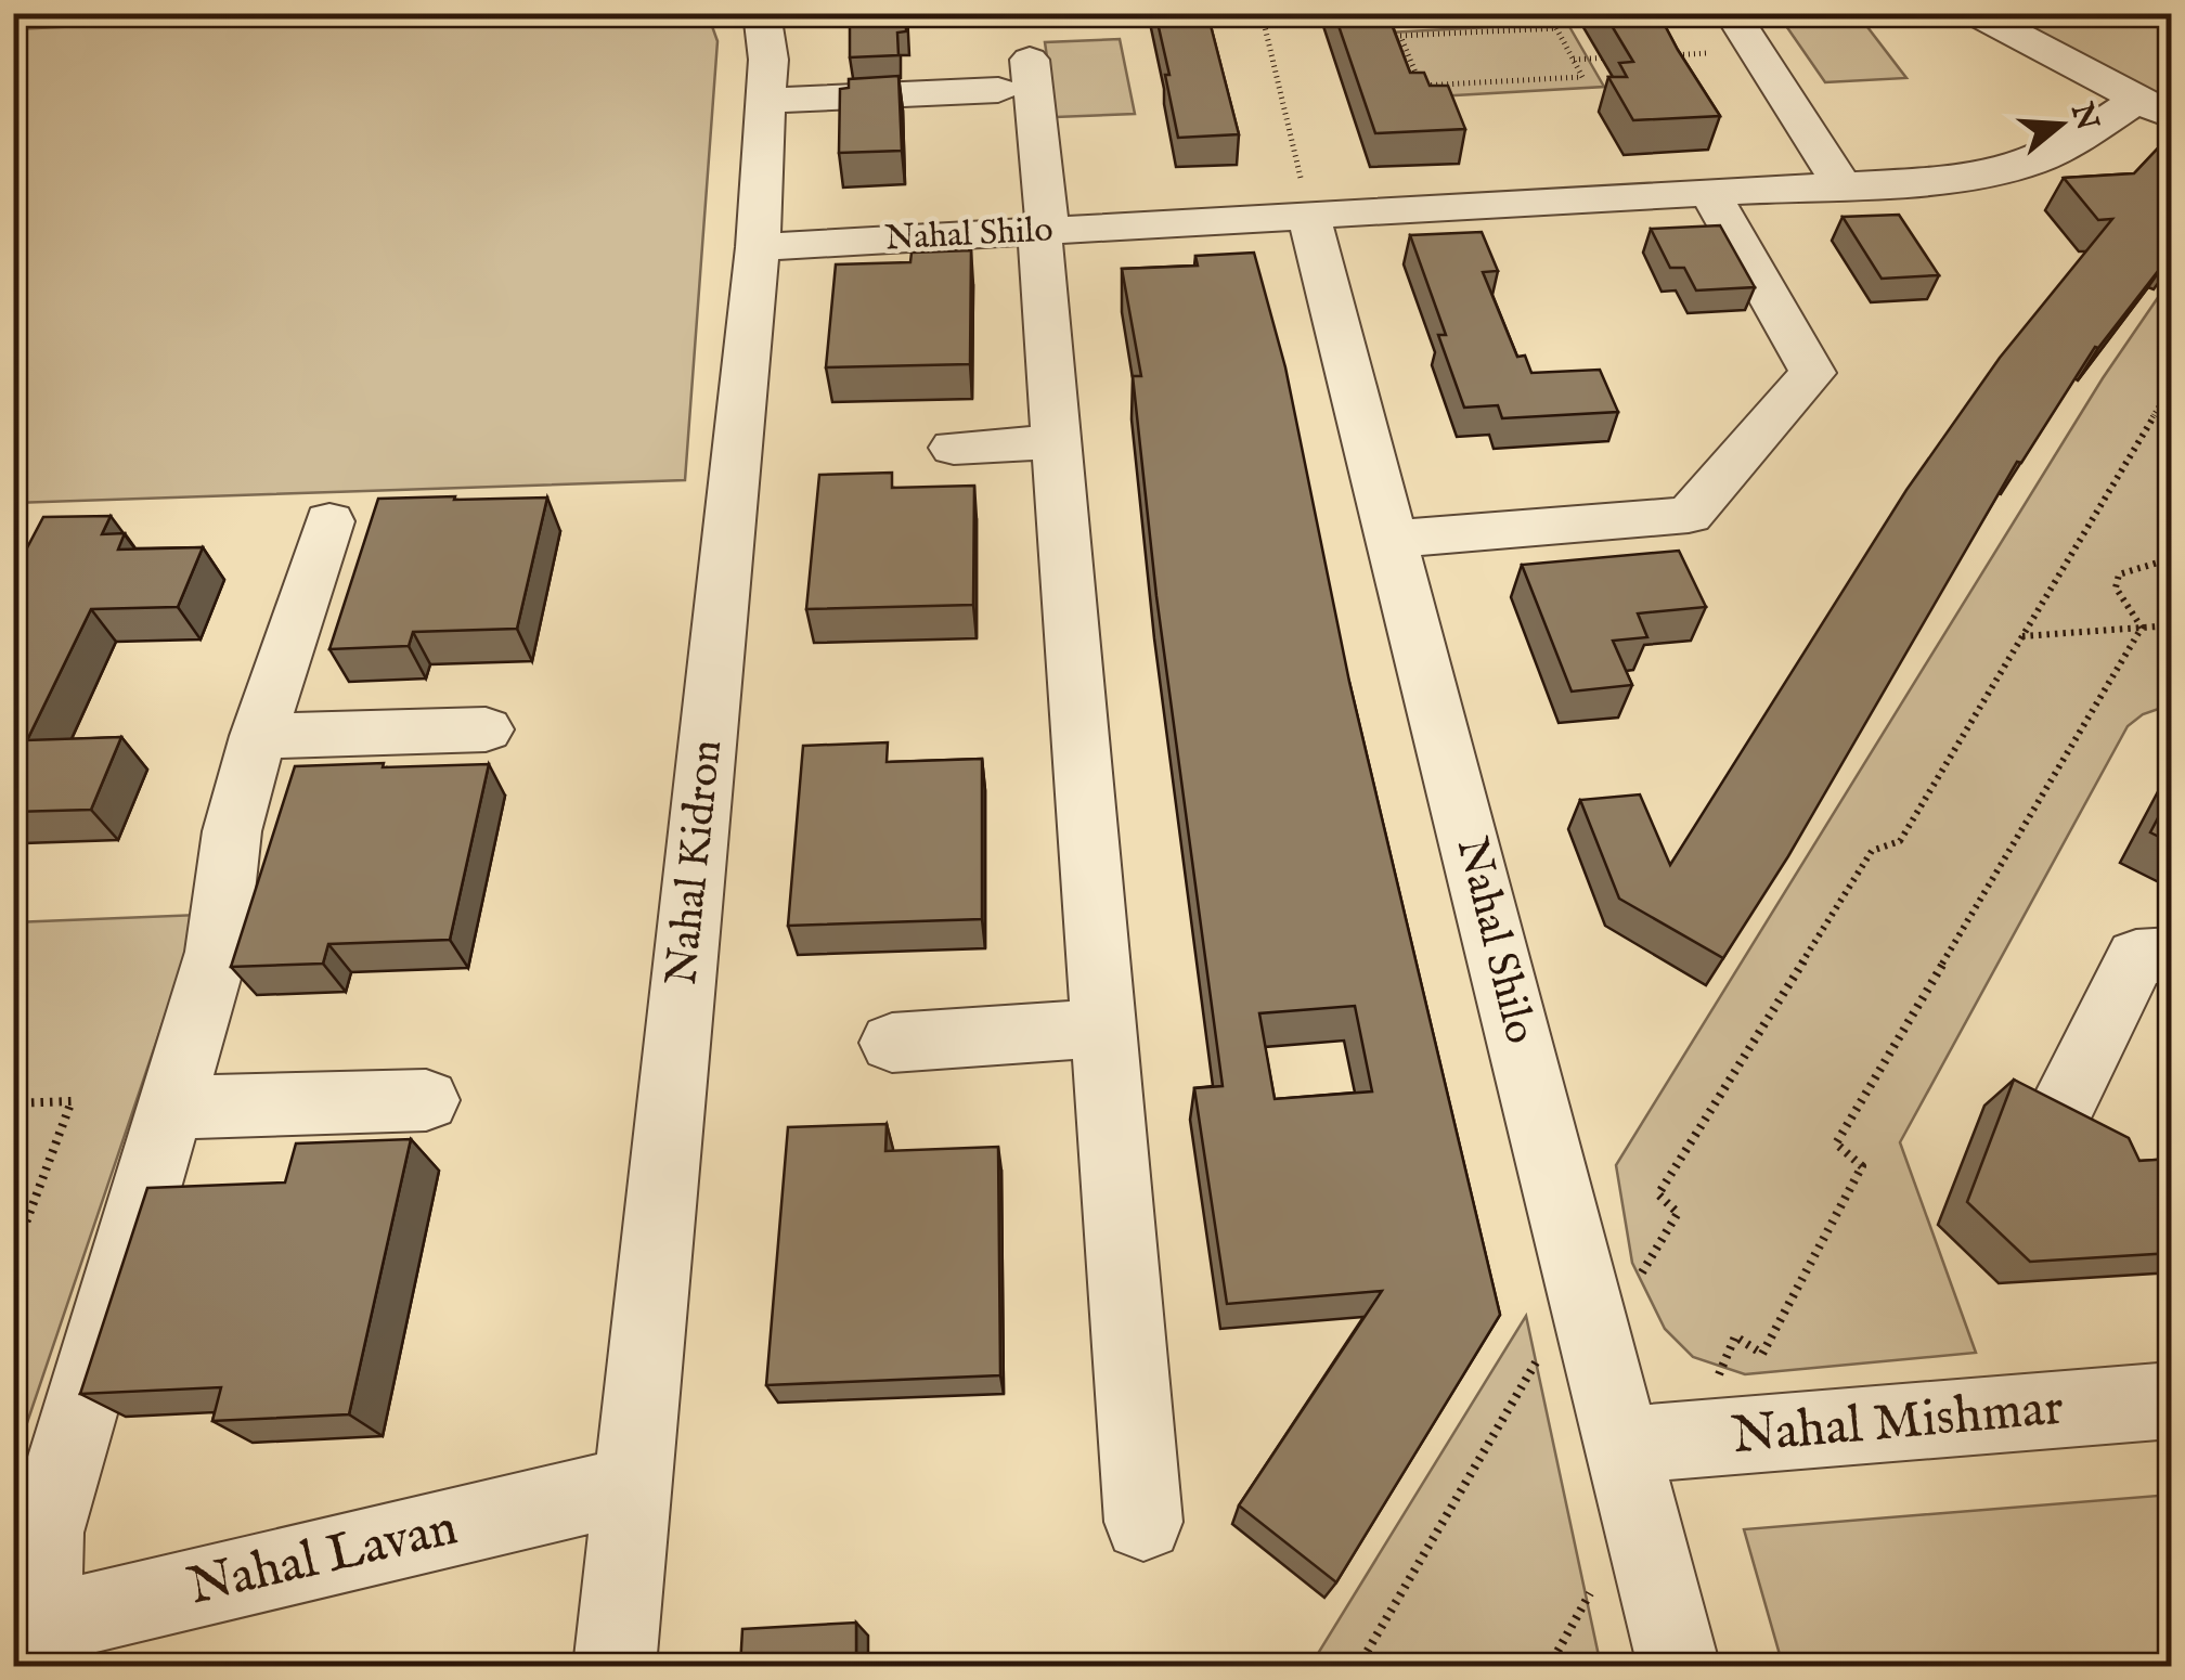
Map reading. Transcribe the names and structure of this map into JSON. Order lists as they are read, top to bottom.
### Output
{
  "streets": {
    "street": [
      "Nahal Shilo",
      "Nahal Kidron",
      "Nahal Mishmar",
      "Nahal Lavan"
    ]
  },
  "crossings": [
    ["Nahal Shilo", "Nahal Kidron"],
    ["Nahal Shilo", "Nahal Mishmar"],
    ["Nahal Kidron", "Nahal Lavan"]
  ],
  "north": "right"
}
